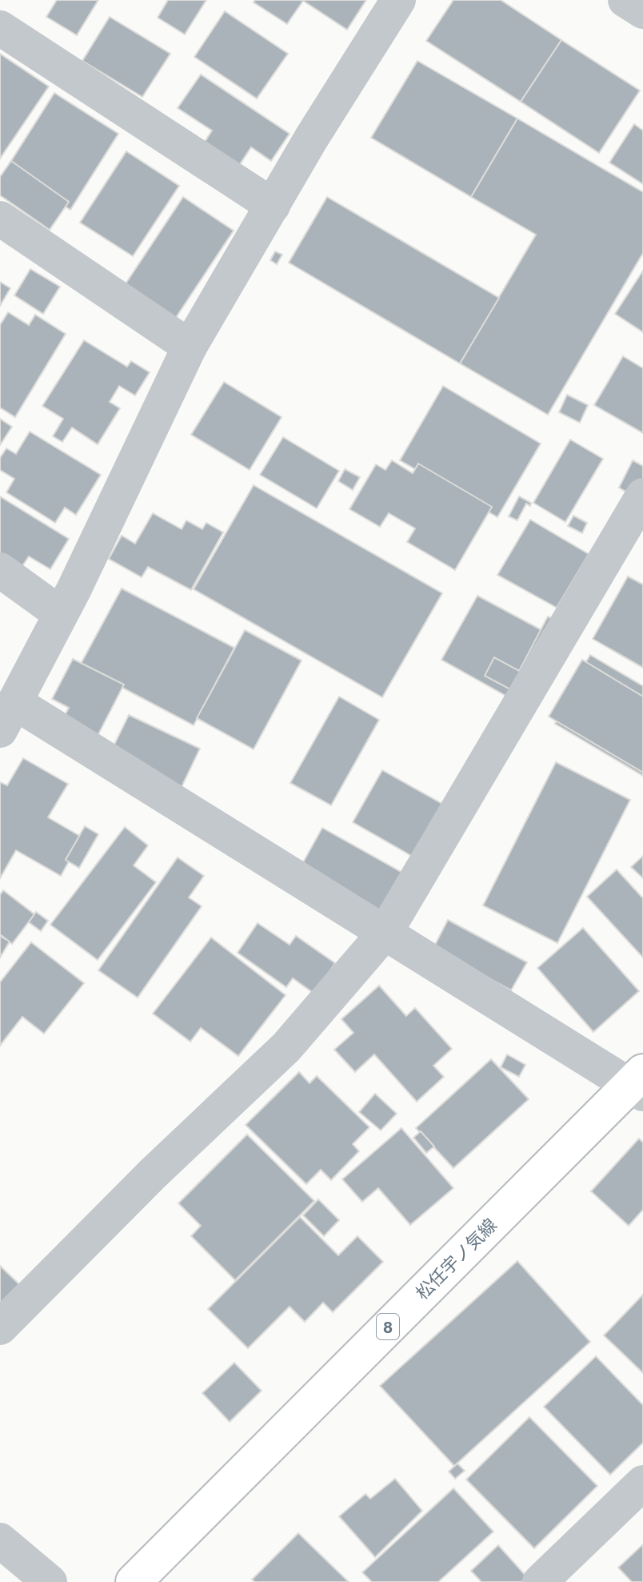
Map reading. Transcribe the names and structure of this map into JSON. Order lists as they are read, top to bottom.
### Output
{
  "streets": {
    "main road": ["松任宇ノ気線", "8"]
  }
}
